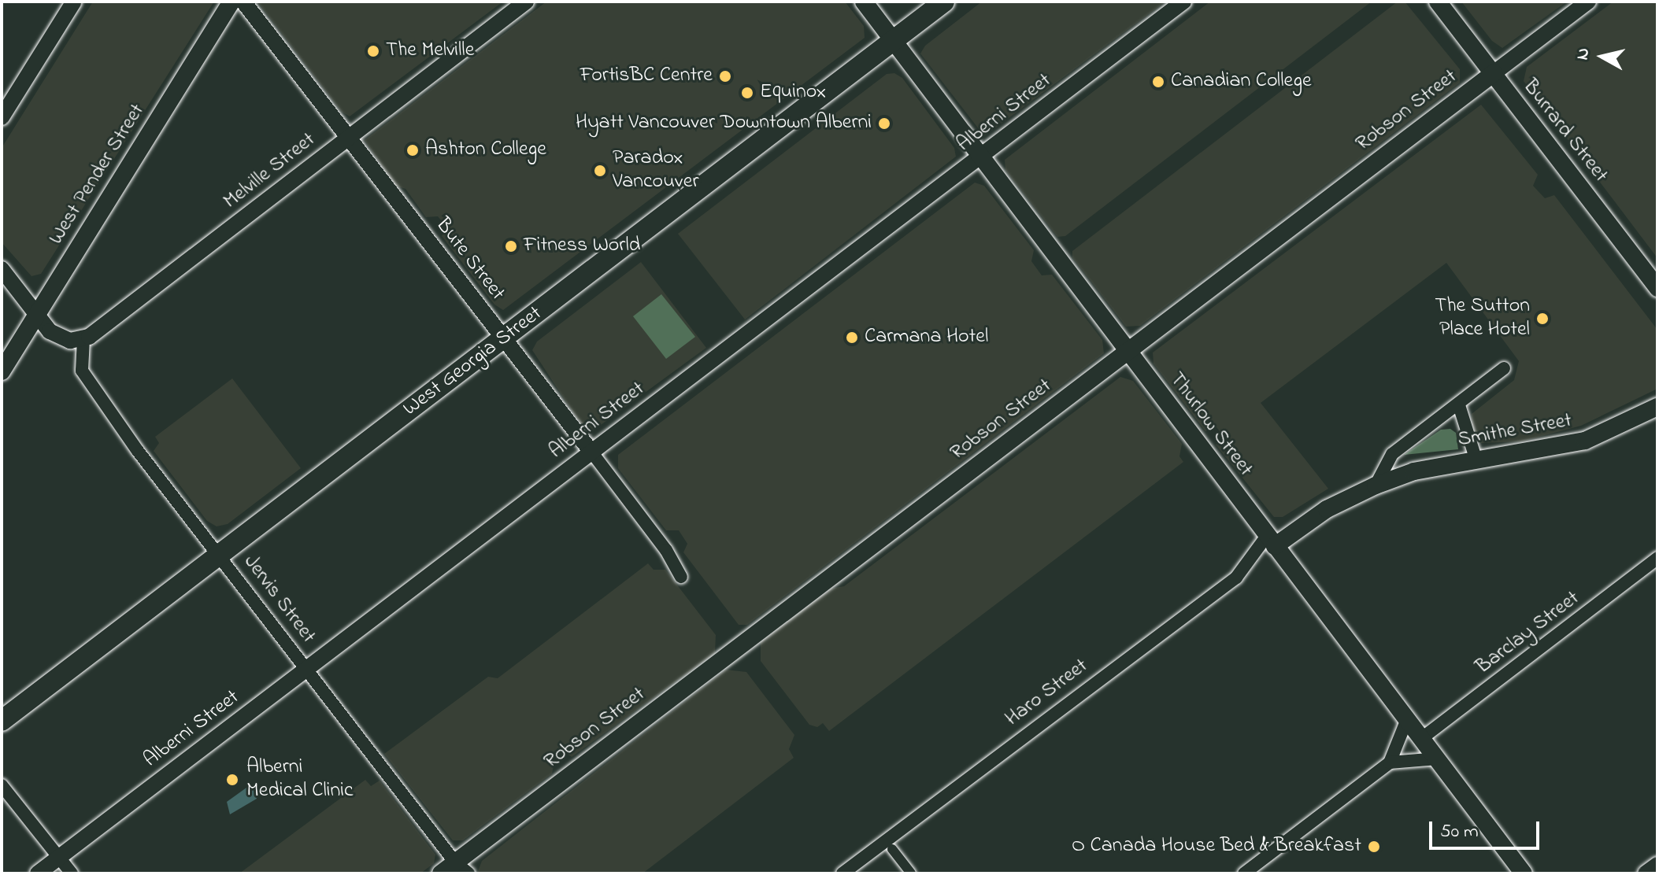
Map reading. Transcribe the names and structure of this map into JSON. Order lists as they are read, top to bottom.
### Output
{
  "streets": {
    "highway": ["West Georgia Street"],
    "main road": [
      "Robson Street",
      "Burrard Street",
      "West Pender Street",
      "Thurlow Street",
      "Smithe Street",
      "Haro Street"
    ],
    "street": [
      "Alberni Street",
      "Melville Street",
      "Bute Street",
      "Jervis Street",
      "Barclay Street"
    ]
  },
  "crossings": [
    ["Robson Street", "Burrard Street"],
    ["Robson Street", "Thurlow Street"],
    ["Robson Street", "Jervis Street"],
    ["Alberni Street", "Bute Street"],
    ["Alberni Street", "Thurlow Street"],
    ["Alberni Street", "Jervis Street"],
    ["Melville Street", "Bute Street"],
    ["Melville Street", "Jervis Street"],
    ["Bute Street", "West Georgia Street"],
    ["West Georgia Street", "Thurlow Street"],
    ["West Georgia Street", "Jervis Street"],
    ["Thurlow Street", "Barclay Street"],
    ["Thurlow Street", "Haro Street"],
    ["Smithe Street", "Haro Street"]
  ],
  "places": [
    "The Melville",
    "FortisBC Centre",
    "Canadian College",
    "Equinox",
    "Hyatt Vancouver Downtown Alberni",
    "Ashton College",
    "Paradox Vancouver",
    "Fitness World",
    "The Sutton Place Hotel",
    "Carmana Hotel",
    "Alberni Medical Clinic",
    "O Canada House Bed & Breakfast"
  ],
  "scale_bar": "50 m",
  "north": "left"
}
